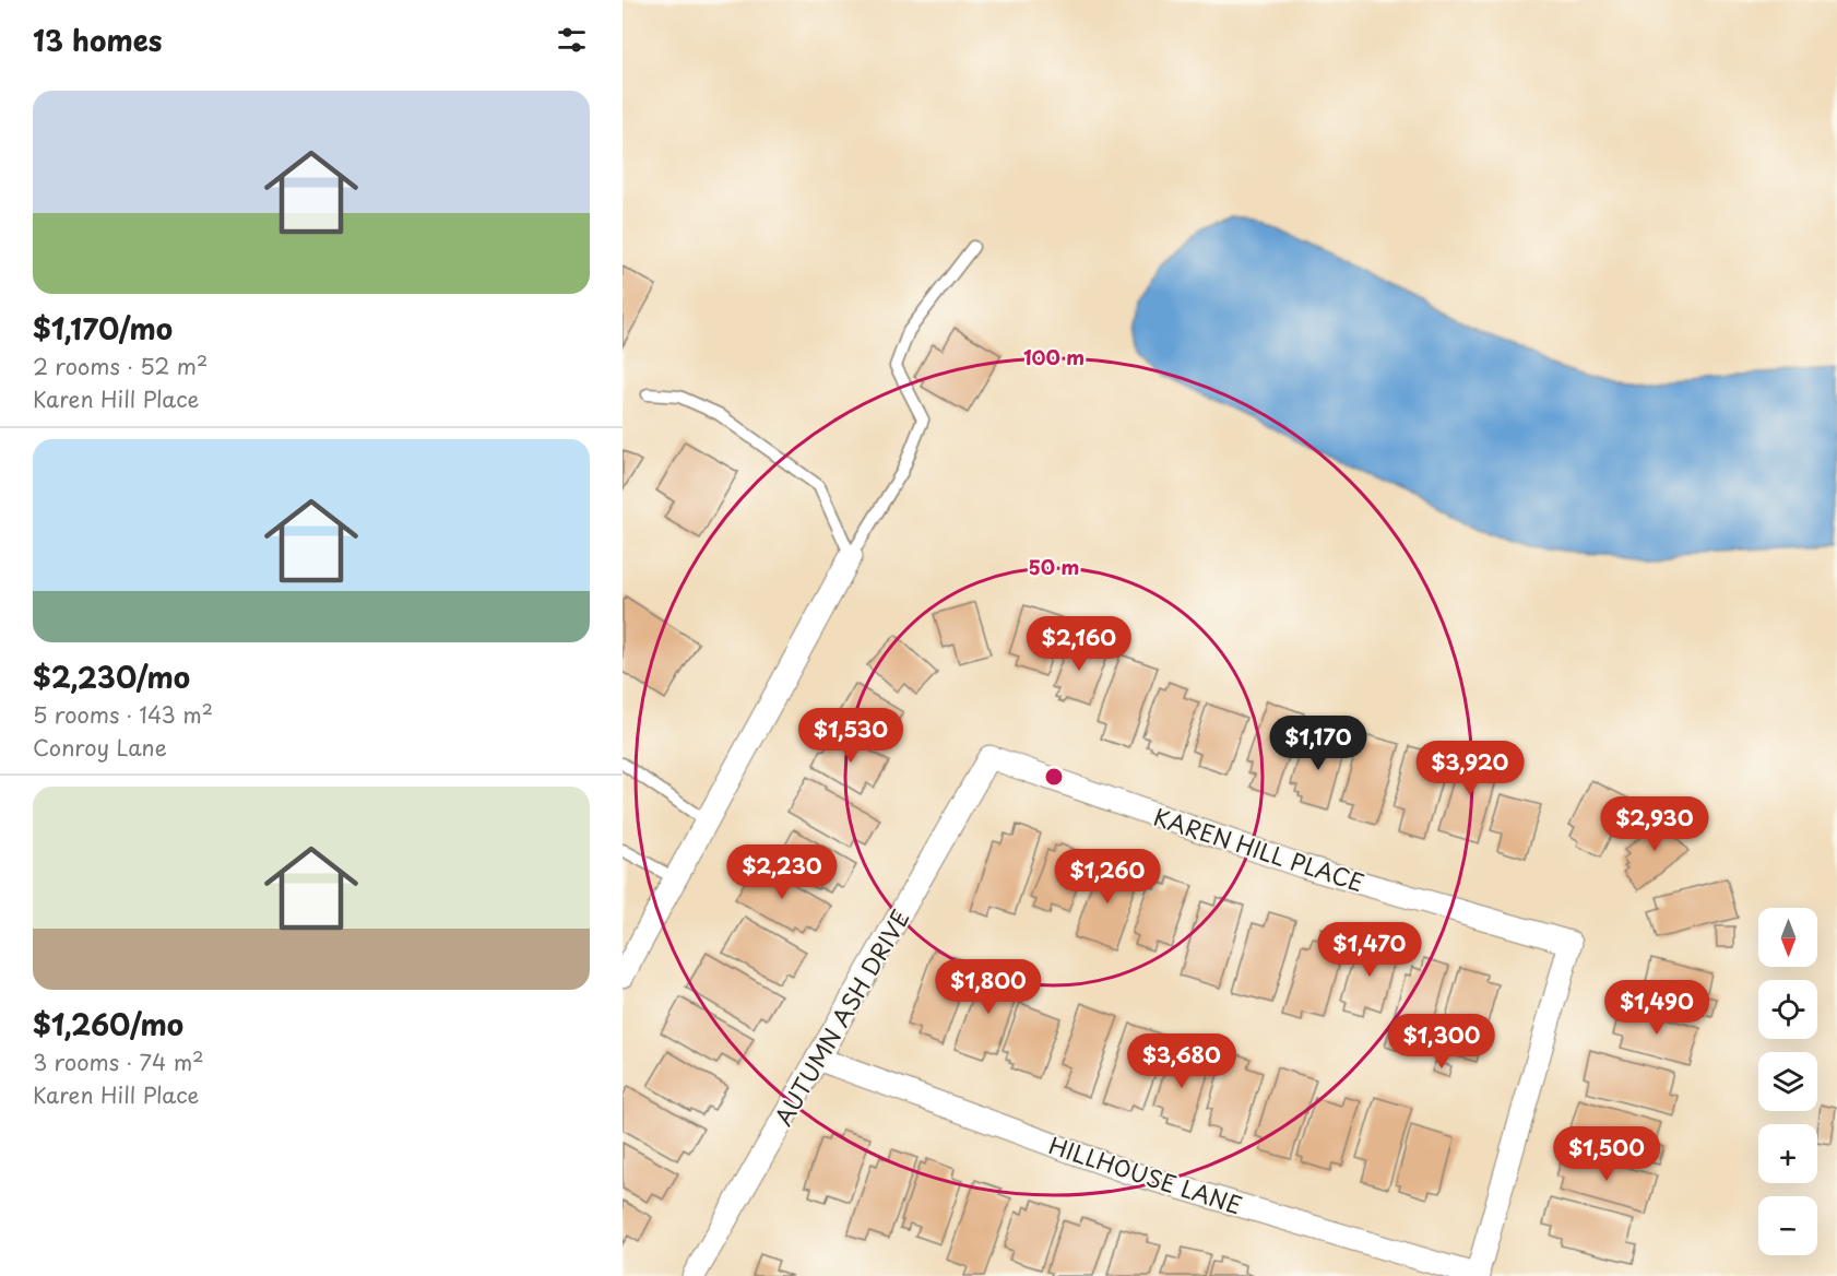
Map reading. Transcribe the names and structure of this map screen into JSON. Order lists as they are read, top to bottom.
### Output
{
  "streets": {
    "street": ["KAREN HILL PLACE", "AUTUMN ASH DRIVE", "HILLHOUSE LANE"]
  },
  "crossings": [
    ["KAREN HILL PLACE", "AUTUMN ASH DRIVE"],
    ["KAREN HILL PLACE", "HILLHOUSE LANE"],
    ["AUTUMN ASH DRIVE", "HILLHOUSE LANE"]
  ],
  "north": "bottom",
  "page": {
    "heading": "13 homes",
    "list": [
      {
        "name": "$1,170/mo",
        "note": "2 rooms · 52 m² · Karen Hill Place"
      },
      {
        "name": "$2,230/mo",
        "note": "5 rooms · 143 m² · Conroy Lane"
      },
      {
        "name": "$1,260/mo",
        "note": "3 rooms · 74 m² · Karen Hill Place"
      }
    ],
    "price": [
      "$2,160",
      "$1,530",
      "$1,170",
      "$3,920",
      "$2,930",
      "$2,230",
      "$1,260",
      "$1,470",
      "$1,800",
      "$1,490",
      "$1,300",
      "$3,680",
      "$1,500"
    ],
    "map_buttons": ["+", "−"]
  },
  "rings": ["100 m", "50 m"]
}
